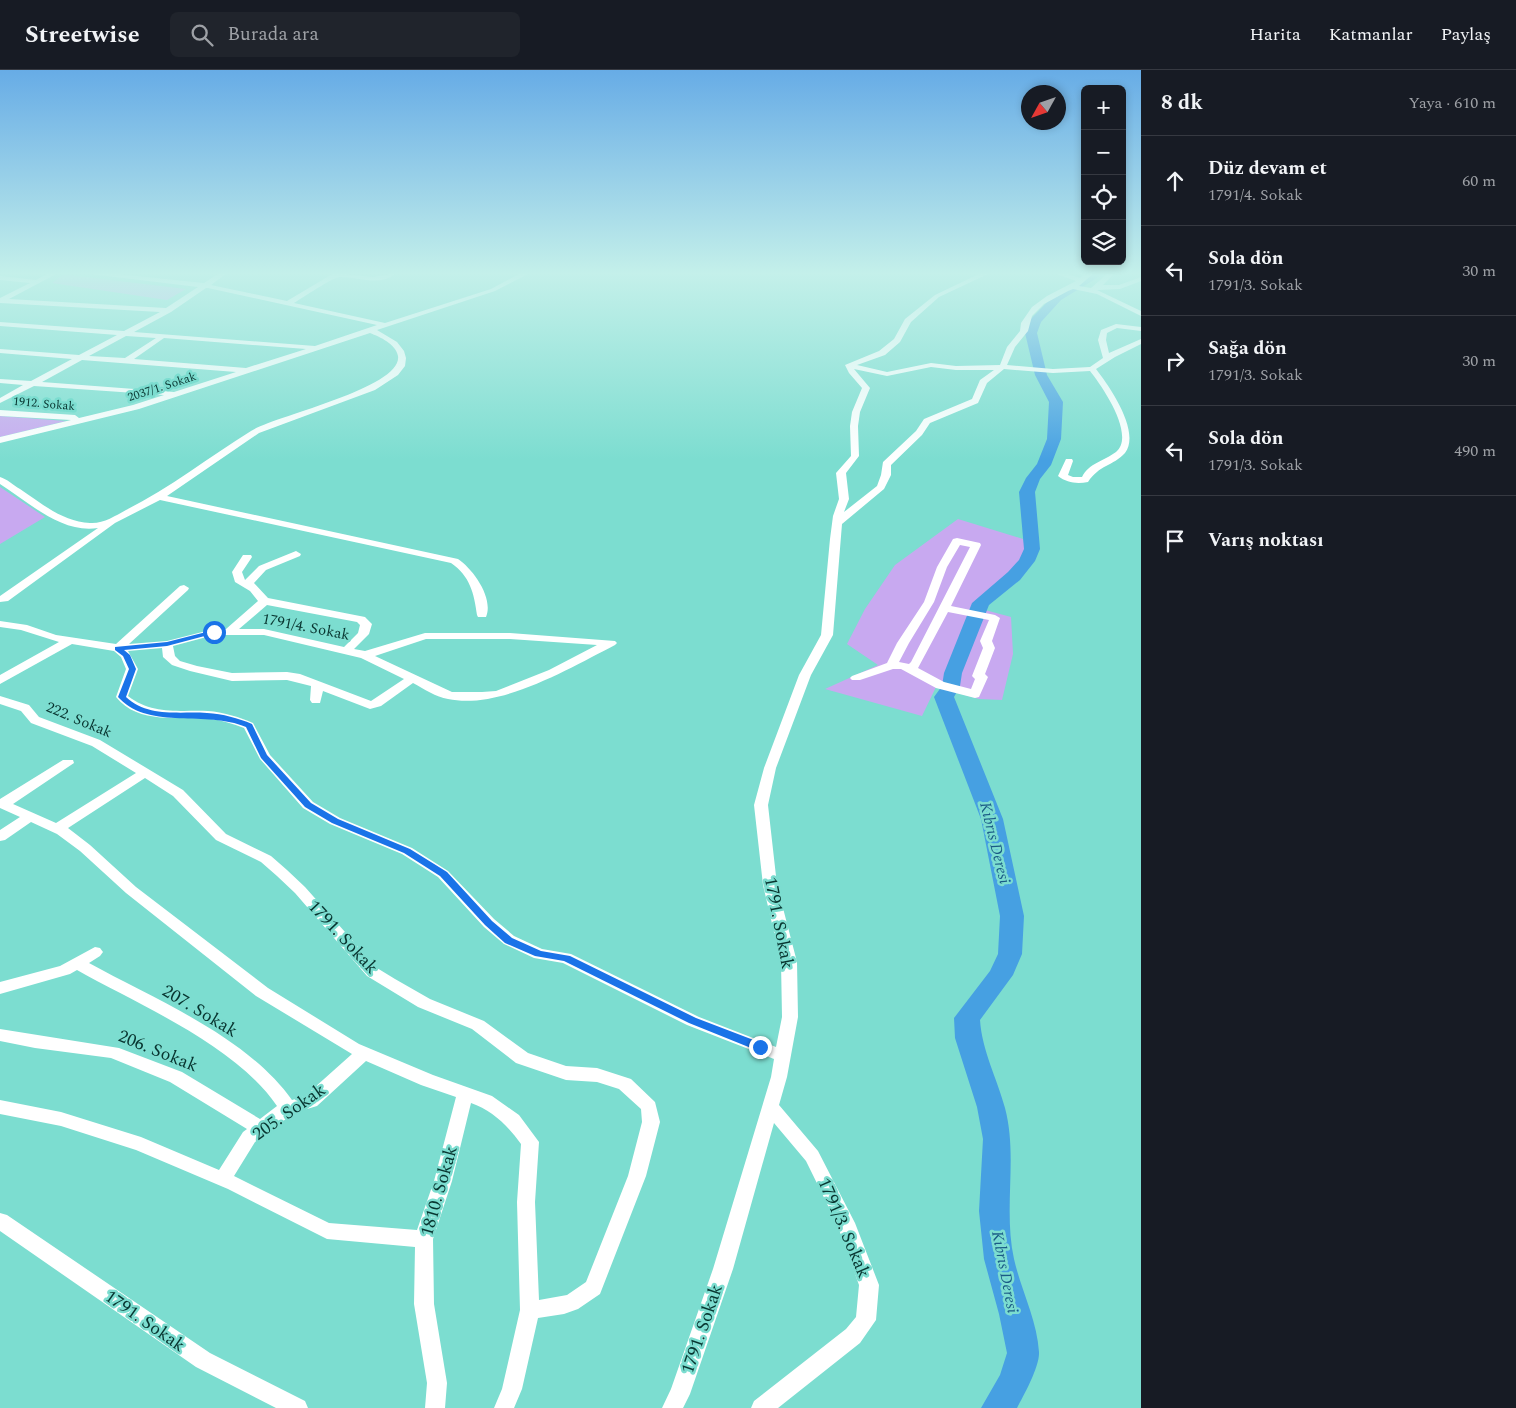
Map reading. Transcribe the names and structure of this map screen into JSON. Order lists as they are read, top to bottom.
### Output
{
  "streets": {
    "street": [
      "2037/1. Sokak",
      "1912. Sokak",
      "1791/4. Sokak",
      "222. Sokak",
      "1791. Sokak",
      "207. Sokak",
      "206. Sokak",
      "205. Sokak",
      "1810. Sokak",
      "1791/3. Sokak"
    ]
  },
  "crossings": [
    ["2037/1. Sokak", "1912. Sokak"],
    ["222. Sokak", "1791. Sokak"],
    ["1791. Sokak", "1791/3. Sokak"],
    ["207. Sokak", "205. Sokak"],
    ["206. Sokak", "205. Sokak"]
  ],
  "water": ["Kıbrıs Deresi"],
  "north": "bottom left",
  "page": {
    "header": "Streetwise",
    "search": "Burada ara",
    "nav": ["Harita", "Katmanlar", "Paylaş"],
    "heading": ["8 dk", "Yaya · 610 m"],
    "map_buttons": ["+", "−"],
    "list": [
      ["Düz devam et", "1791/4. Sokak", "60 m"],
      ["Sola dön", "1791/3. Sokak", "30 m"],
      ["Sağa dön", "1791/3. Sokak", "30 m"],
      ["Sola dön", "1791/3. Sokak", "490 m"],
      "Varış noktası"
    ]
  }
}
